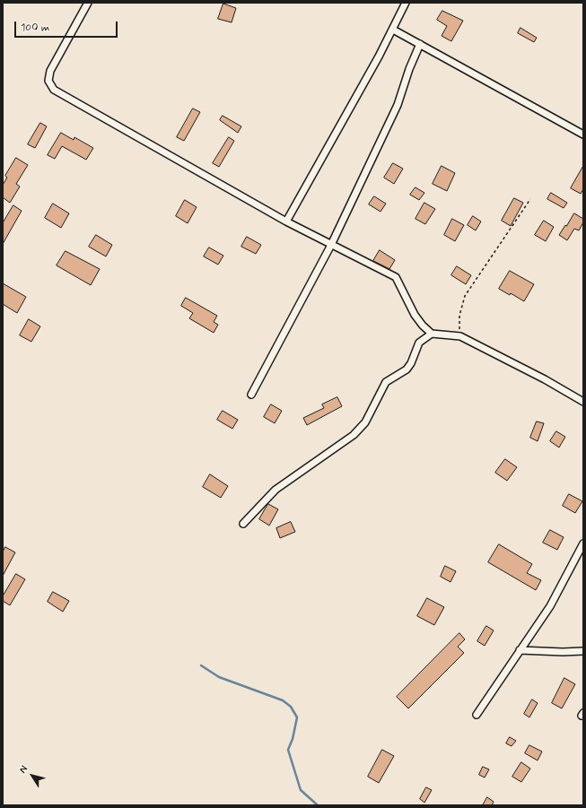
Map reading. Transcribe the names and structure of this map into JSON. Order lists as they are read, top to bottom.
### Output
{
  "scale_bar": "100 m",
  "north": "top left"
}
